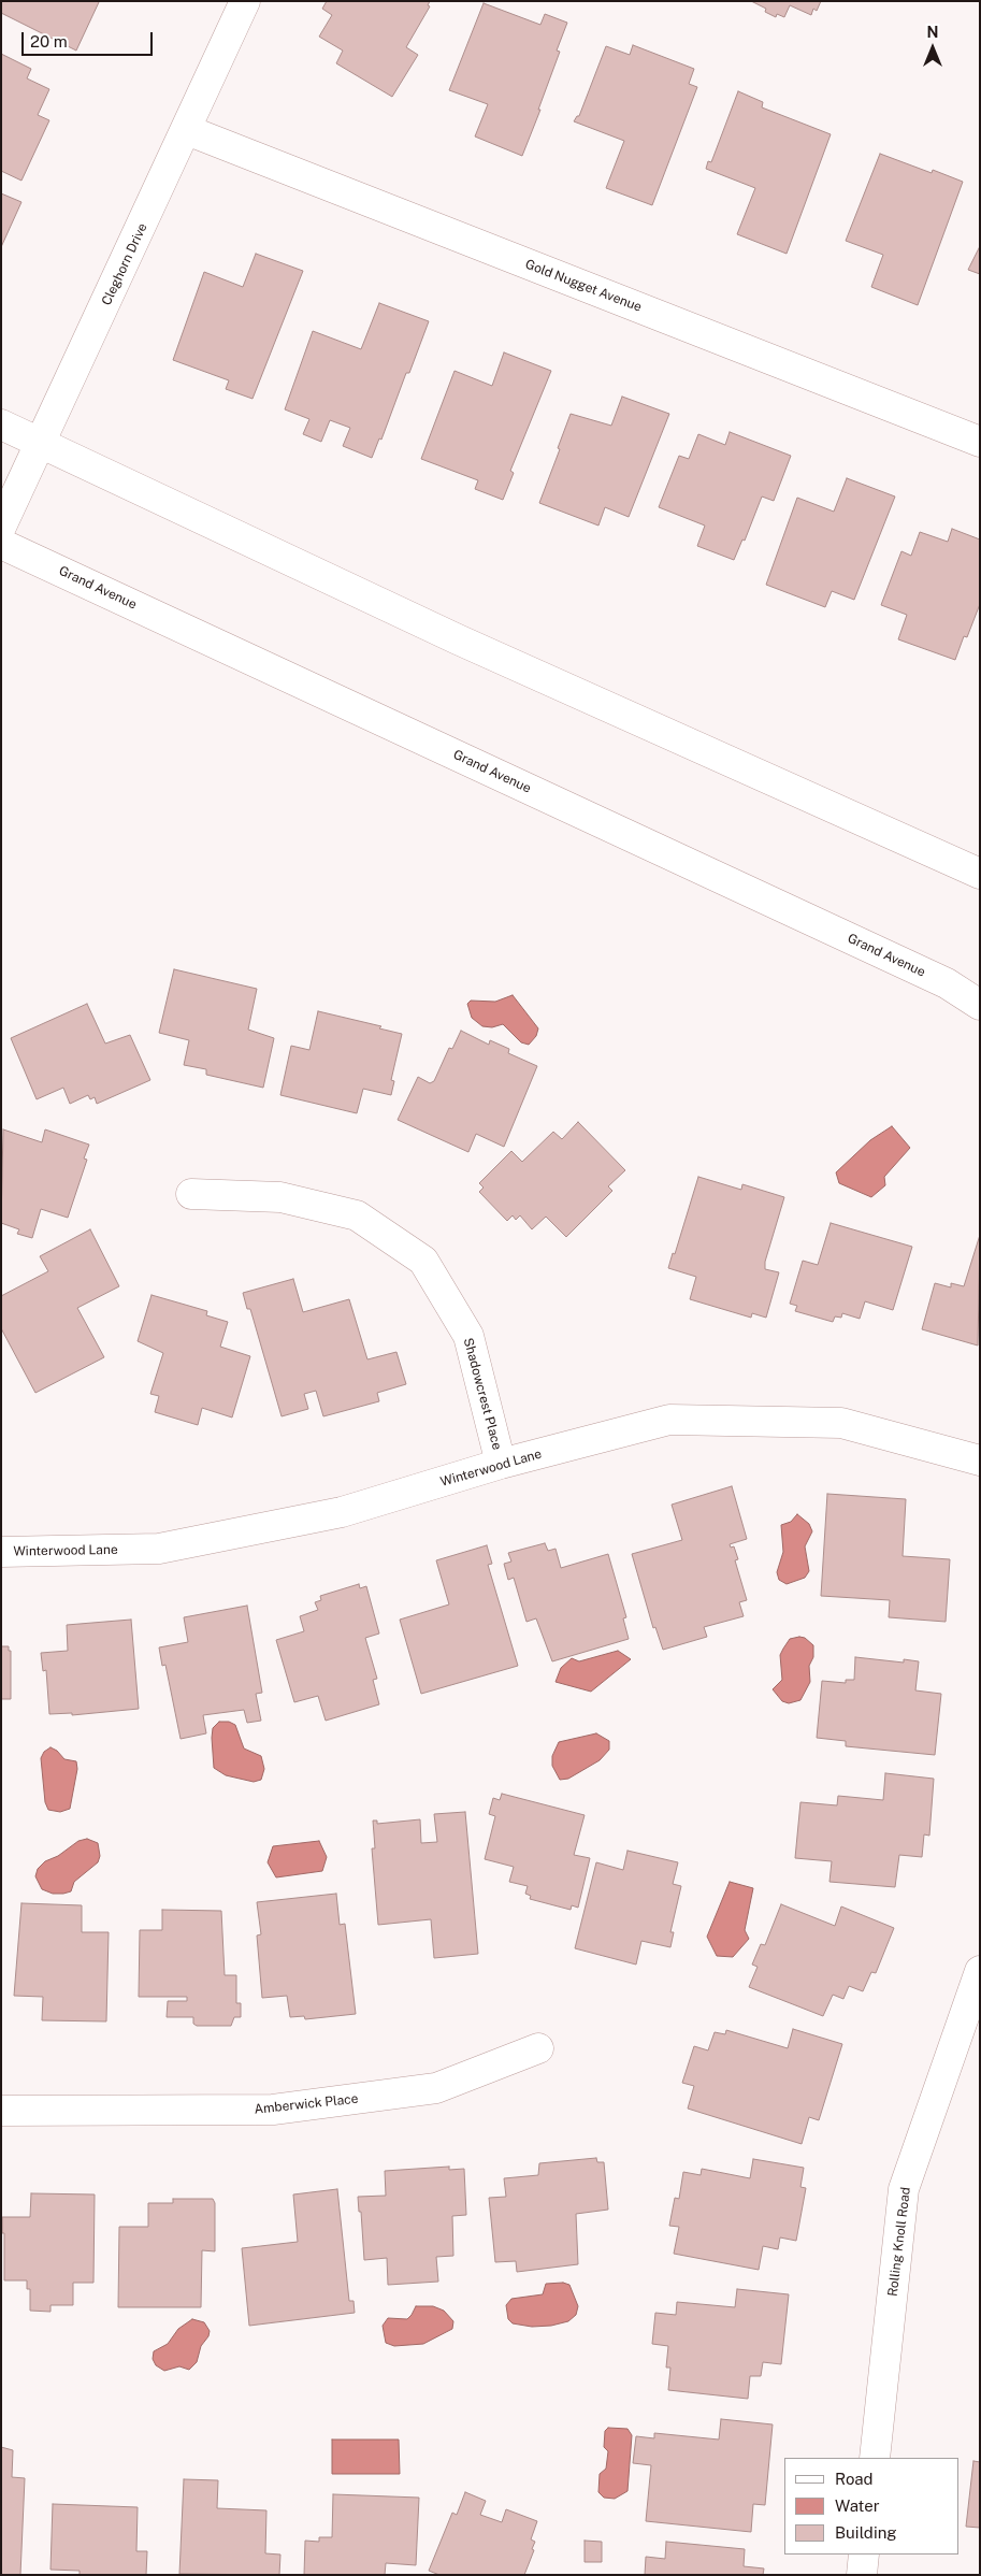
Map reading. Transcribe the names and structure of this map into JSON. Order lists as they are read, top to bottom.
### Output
{
  "streets": {
    "street": [
      "Cleghorn Drive",
      "Gold Nugget Avenue",
      "Grand Avenue",
      "Shadowcrest Place",
      "Winterwood Lane",
      "Amberwick Place",
      "Rolling Knoll Road"
    ]
  },
  "crossings": [
    ["Cleghorn Drive", "Gold Nugget Avenue"],
    ["Shadowcrest Place", "Winterwood Lane"]
  ],
  "legend": ["Road", "Water", "Building"],
  "scale_bar": "20 m",
  "north": "top"
}
